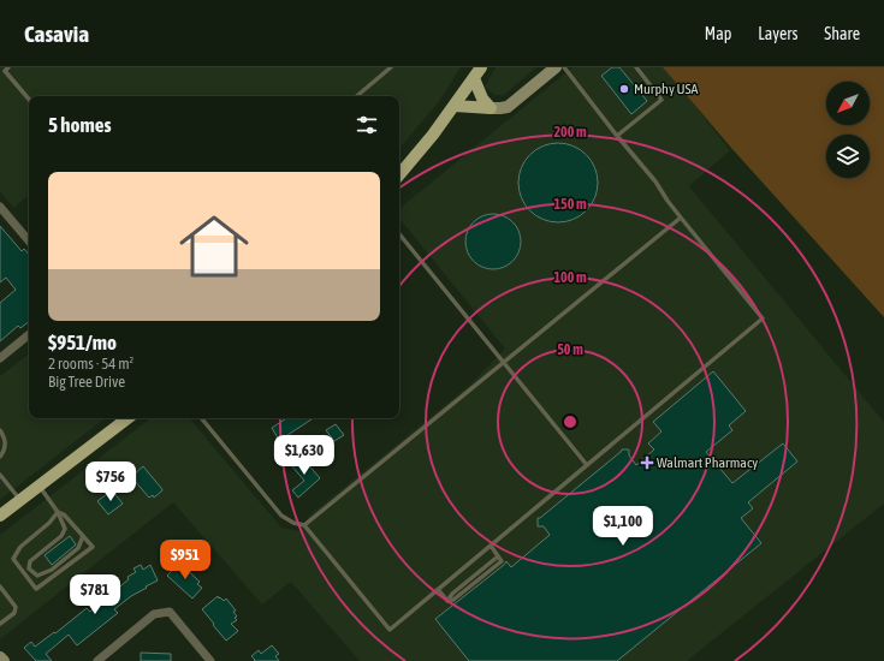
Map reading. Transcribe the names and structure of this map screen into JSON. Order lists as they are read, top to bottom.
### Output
{
  "places": {
    "other": ["Murphy USA"],
    "health": ["Walmart Pharmacy"]
  },
  "north": "bottom left",
  "page": {
    "header": "Casavia",
    "nav": ["Map", "Layers", "Share"],
    "heading": "5 homes",
    "list": [
      {
        "name": "$951/mo",
        "note": "2 rooms · 54 m² · Big Tree Drive"
      }
    ],
    "price": [
      "$1,630",
      "$756",
      "$1,100",
      "$951",
      "$781"
    ]
  },
  "rings": [
    "200 m",
    "150 m",
    "100 m",
    "50 m"
  ]
}
